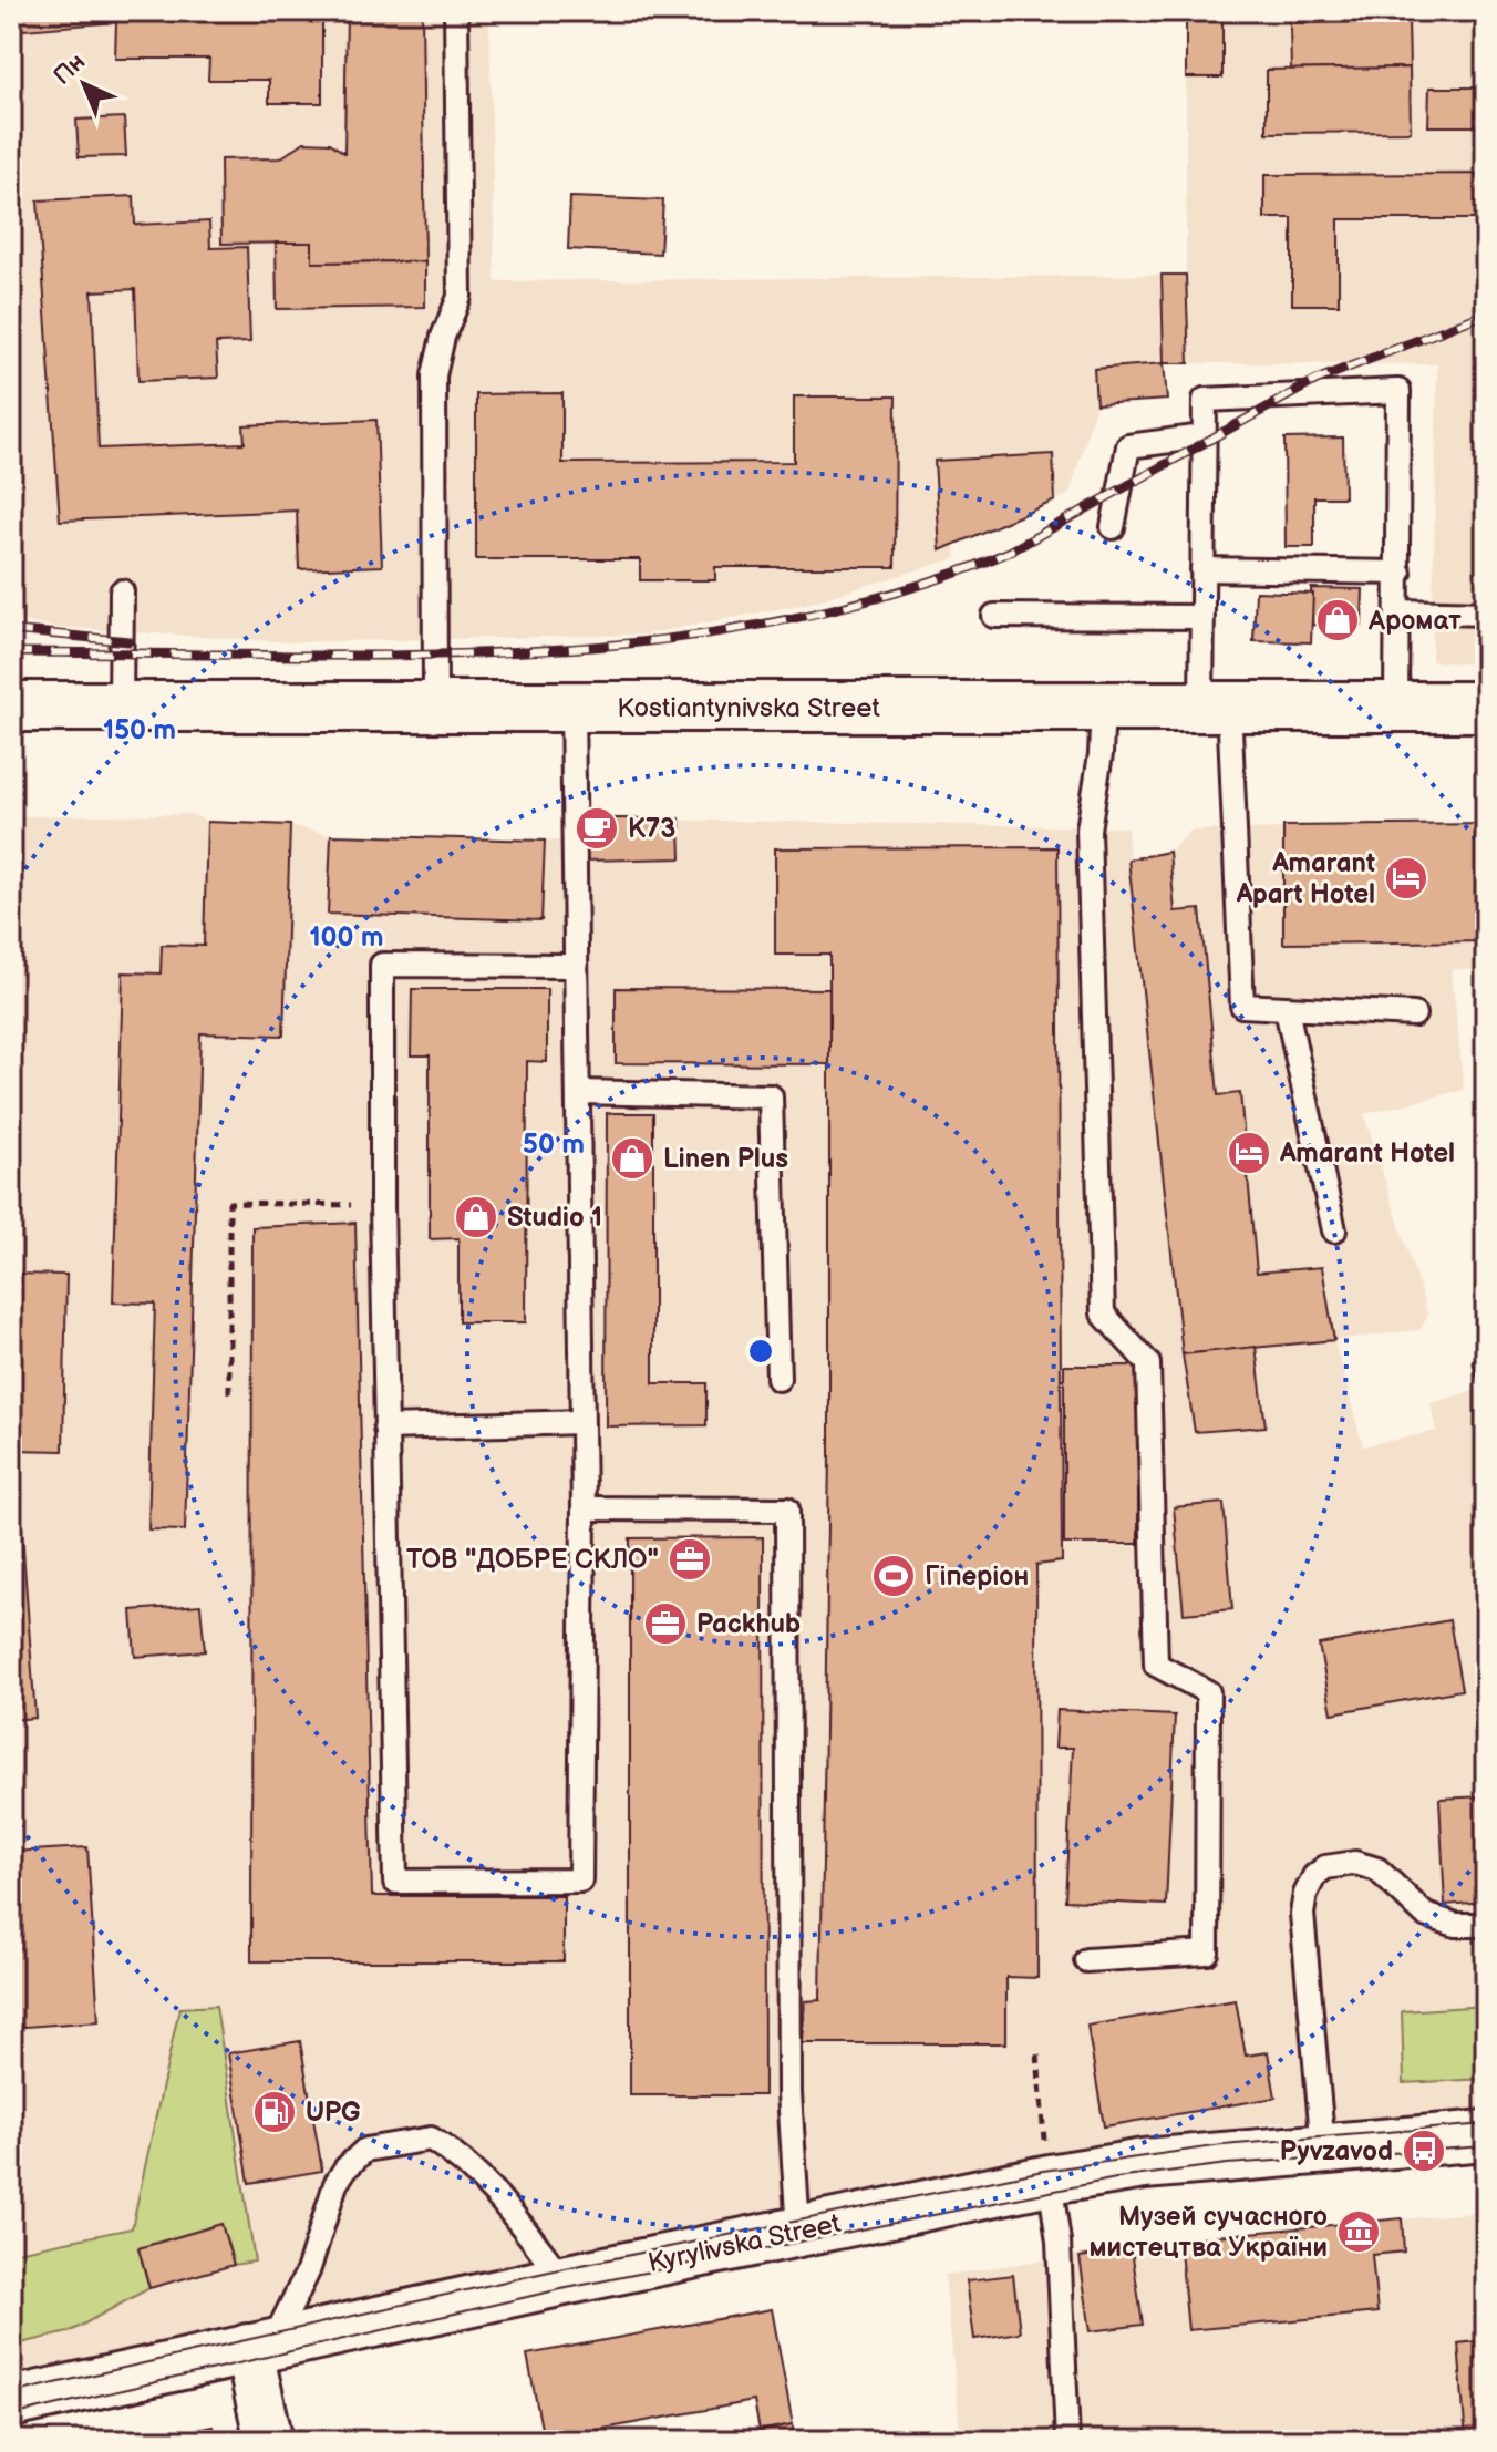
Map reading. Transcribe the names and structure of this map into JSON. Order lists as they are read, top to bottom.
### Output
{
  "streets": {
    "street": ["Kostiantynivska Street", "Kyrylivska Street"]
  },
  "places": {
    "shop": ["Аромат", "Linen Plus", "Studio 1"],
    "cafe": ["К73"],
    "hotel": ["Amarant Apart Hotel", "Amarant Hotel"],
    "office": ["ТОВ \"ДОБРЕ СКЛО\"", "Packhub"],
    "sports": ["Гіперіон"],
    "fuel station": ["UPG"],
    "bus stop": ["Pyvzavod"],
    "museum": ["Музей сучасного мистецтва України"]
  },
  "north": "top left",
  "rings": ["150 m", "100 m", "50 m"]
}
